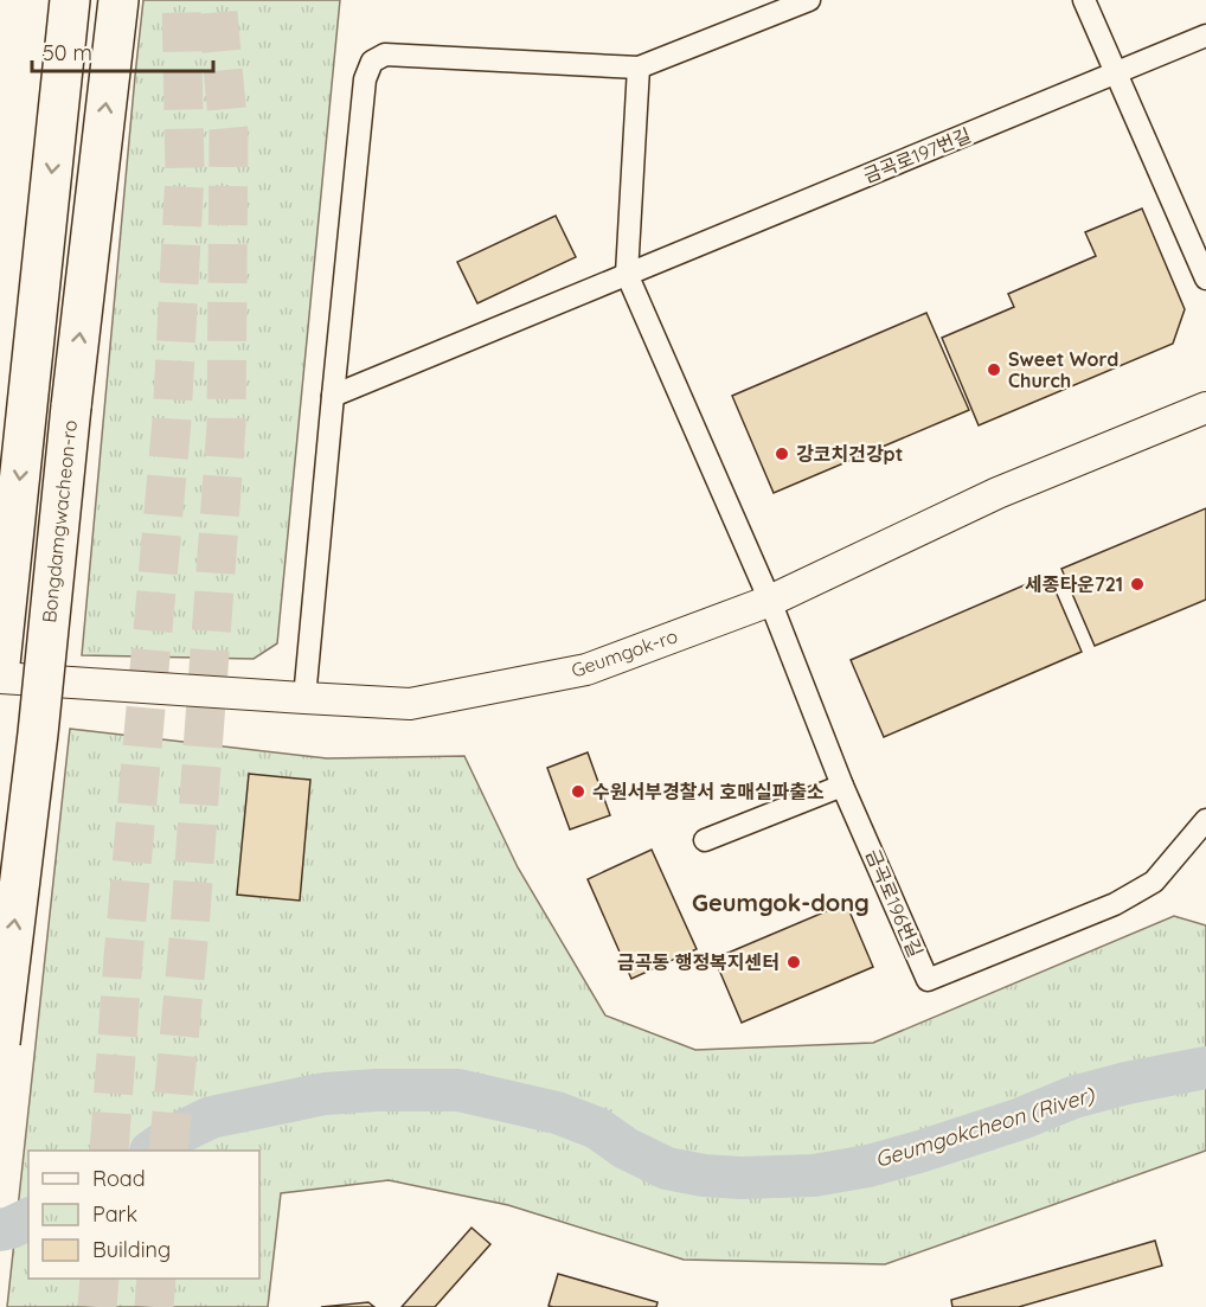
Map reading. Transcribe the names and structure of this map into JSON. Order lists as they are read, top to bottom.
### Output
{
  "streets": {
    "highway": ["Bongdamgwacheon-ro"],
    "main road": ["Geumgok-ro"],
    "street": ["금곡로197번길", "금곡로196번길"]
  },
  "crossings": [
    ["Geumgok-ro", "금곡로196번길"]
  ],
  "districts": ["Geumgok-dong"],
  "water": ["Geumgokcheon (River)"],
  "places": [
    "Sweet Word Church",
    "강코치건강pt",
    "세종타운721",
    "수원서부경찰서 호매실파출소",
    "금곡동 행정복지센터"
  ],
  "legend": ["Road", "Park", "Building"],
  "scale_bar": "50 m"
}
